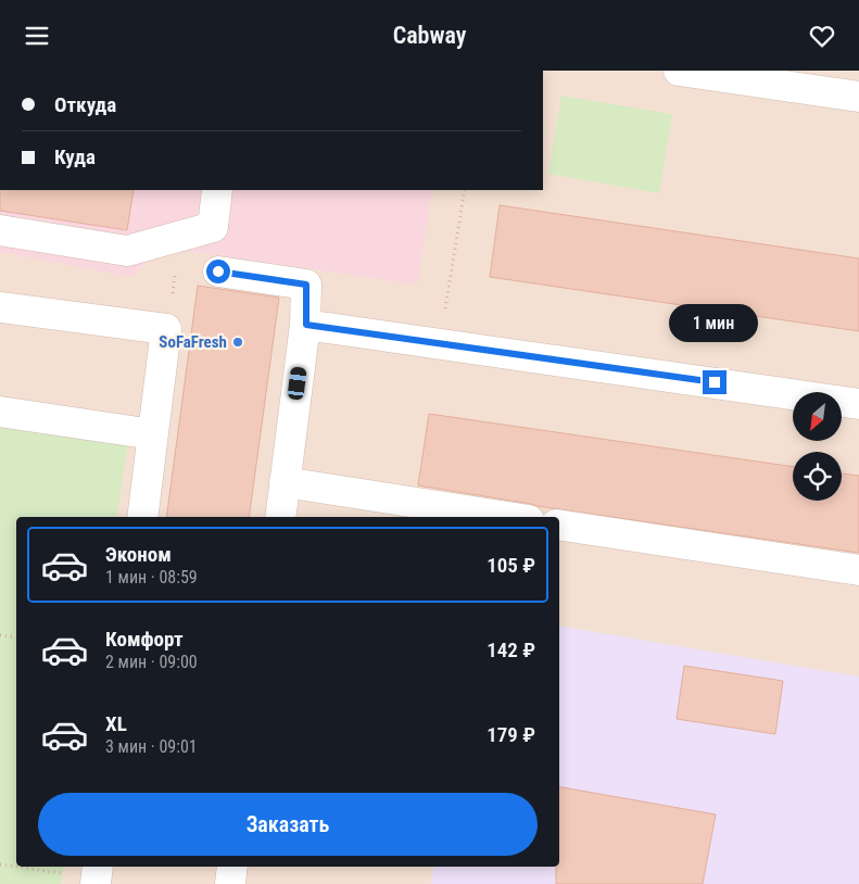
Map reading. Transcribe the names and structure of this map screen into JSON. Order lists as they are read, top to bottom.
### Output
{
  "places": ["SoFaFresh"],
  "north": "bottom left",
  "page": {
    "header": "Cabway",
    "banner": ["Откуда", "Куда"],
    "bubble": "1 мин",
    "list": [
      {
        "name": "Эконом",
        "note": "1 мин · 08:59",
        "value": "105 ₽"
      },
      {
        "name": "Комфорт",
        "note": "2 мин · 09:00",
        "value": "142 ₽"
      },
      {
        "name": "XL",
        "note": "3 мин · 09:01",
        "value": "179 ₽"
      }
    ],
    "buttons": "Заказать"
  }
}
